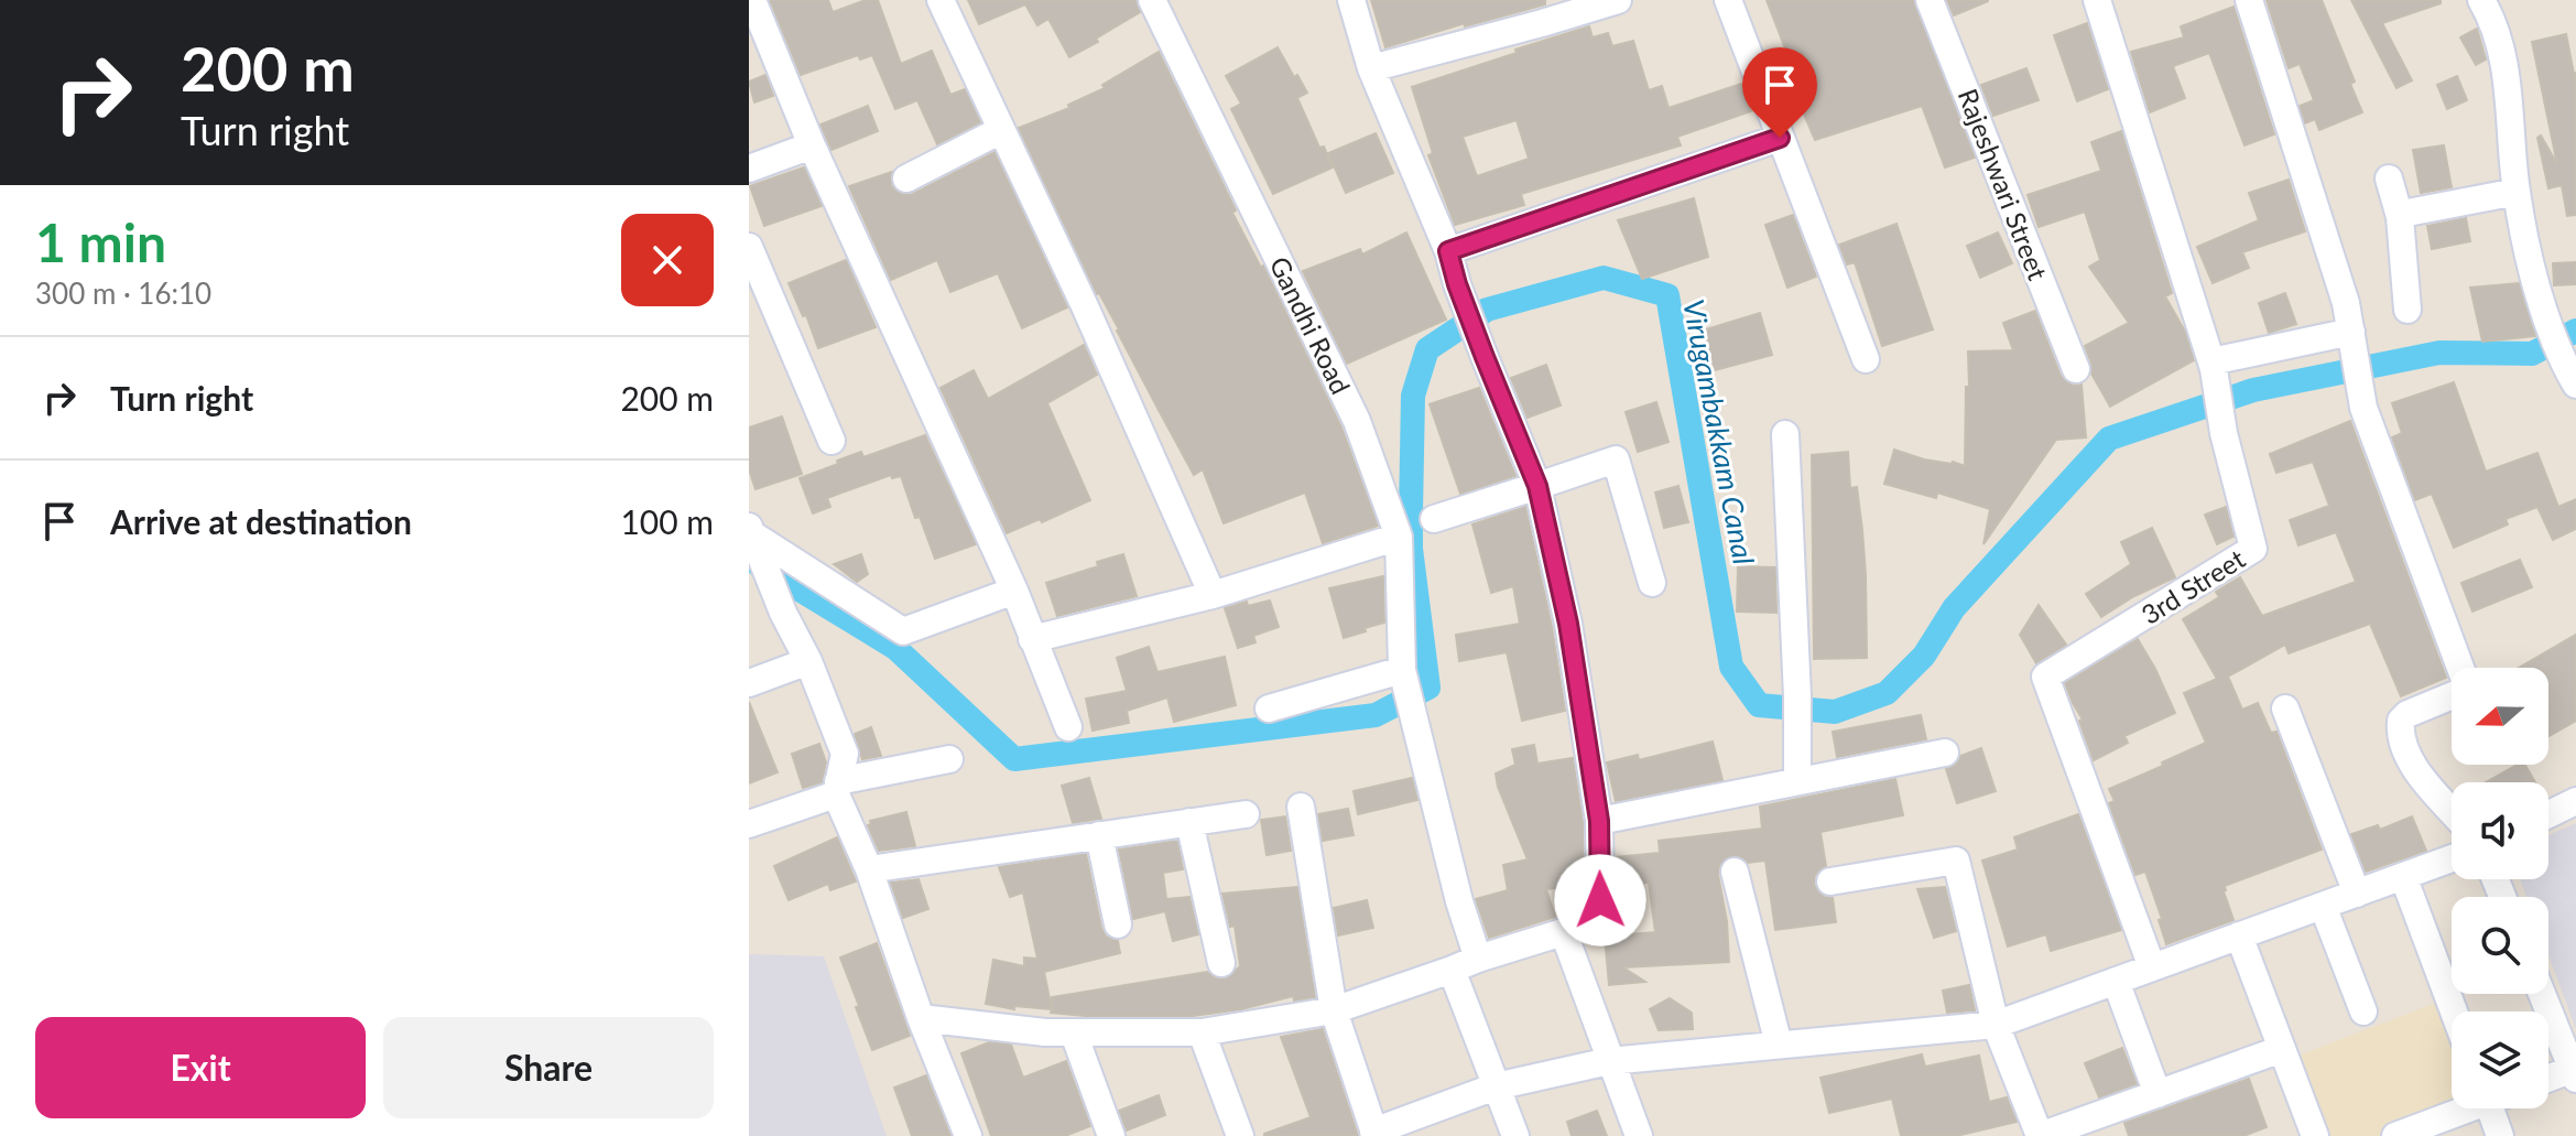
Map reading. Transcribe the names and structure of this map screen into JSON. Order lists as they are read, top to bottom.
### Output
{
  "streets": {
    "street": ["Rajeshwari Street", "Gandhi Road", "3rd Street"]
  },
  "water": ["Virugambakkam Canal"],
  "north": "left",
  "page": {
    "turn": ["200 m", "Turn right"],
    "heading": ["1 min", "300 m · 16:10"],
    "list": [
      {
        "name": "Turn right",
        "value": "200 m"
      },
      {
        "name": "Arrive at destination",
        "value": "100 m"
      }
    ],
    "buttons": ["Exit", "Share"]
  }
}
